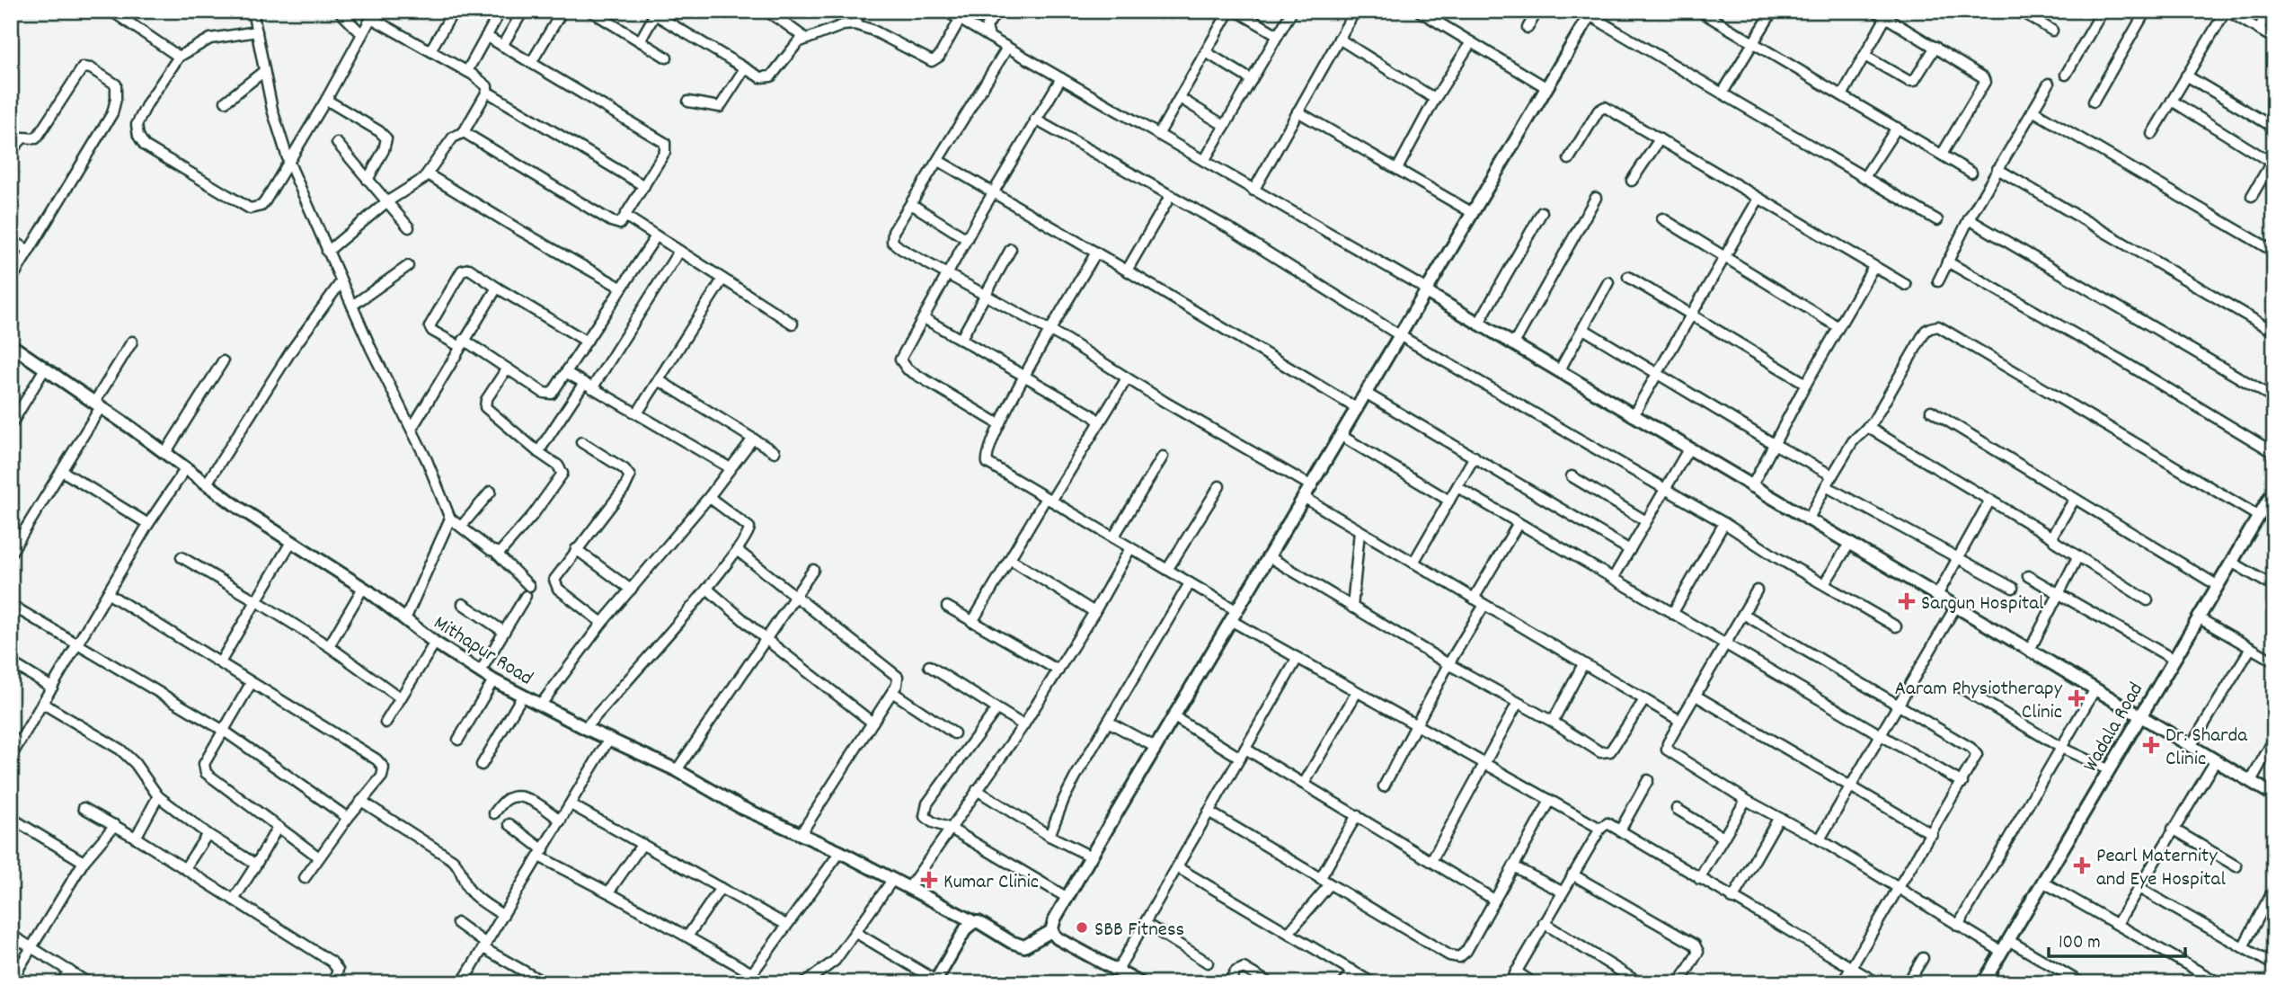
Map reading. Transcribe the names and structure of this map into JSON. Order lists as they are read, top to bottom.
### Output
{
  "streets": {
    "street": ["Mithapur Road", "Wadala Road"]
  },
  "places": {
    "health": [
      "Sargun Hospital",
      "Aaram Physiotherapy Clinic",
      "Dr. Sharda Clinic",
      "Pearl Maternity and Eye Hospital",
      "Kumar Clinic"
    ],
    "other": ["SBB Fitness"]
  },
  "scale_bar": "100 m"
}
